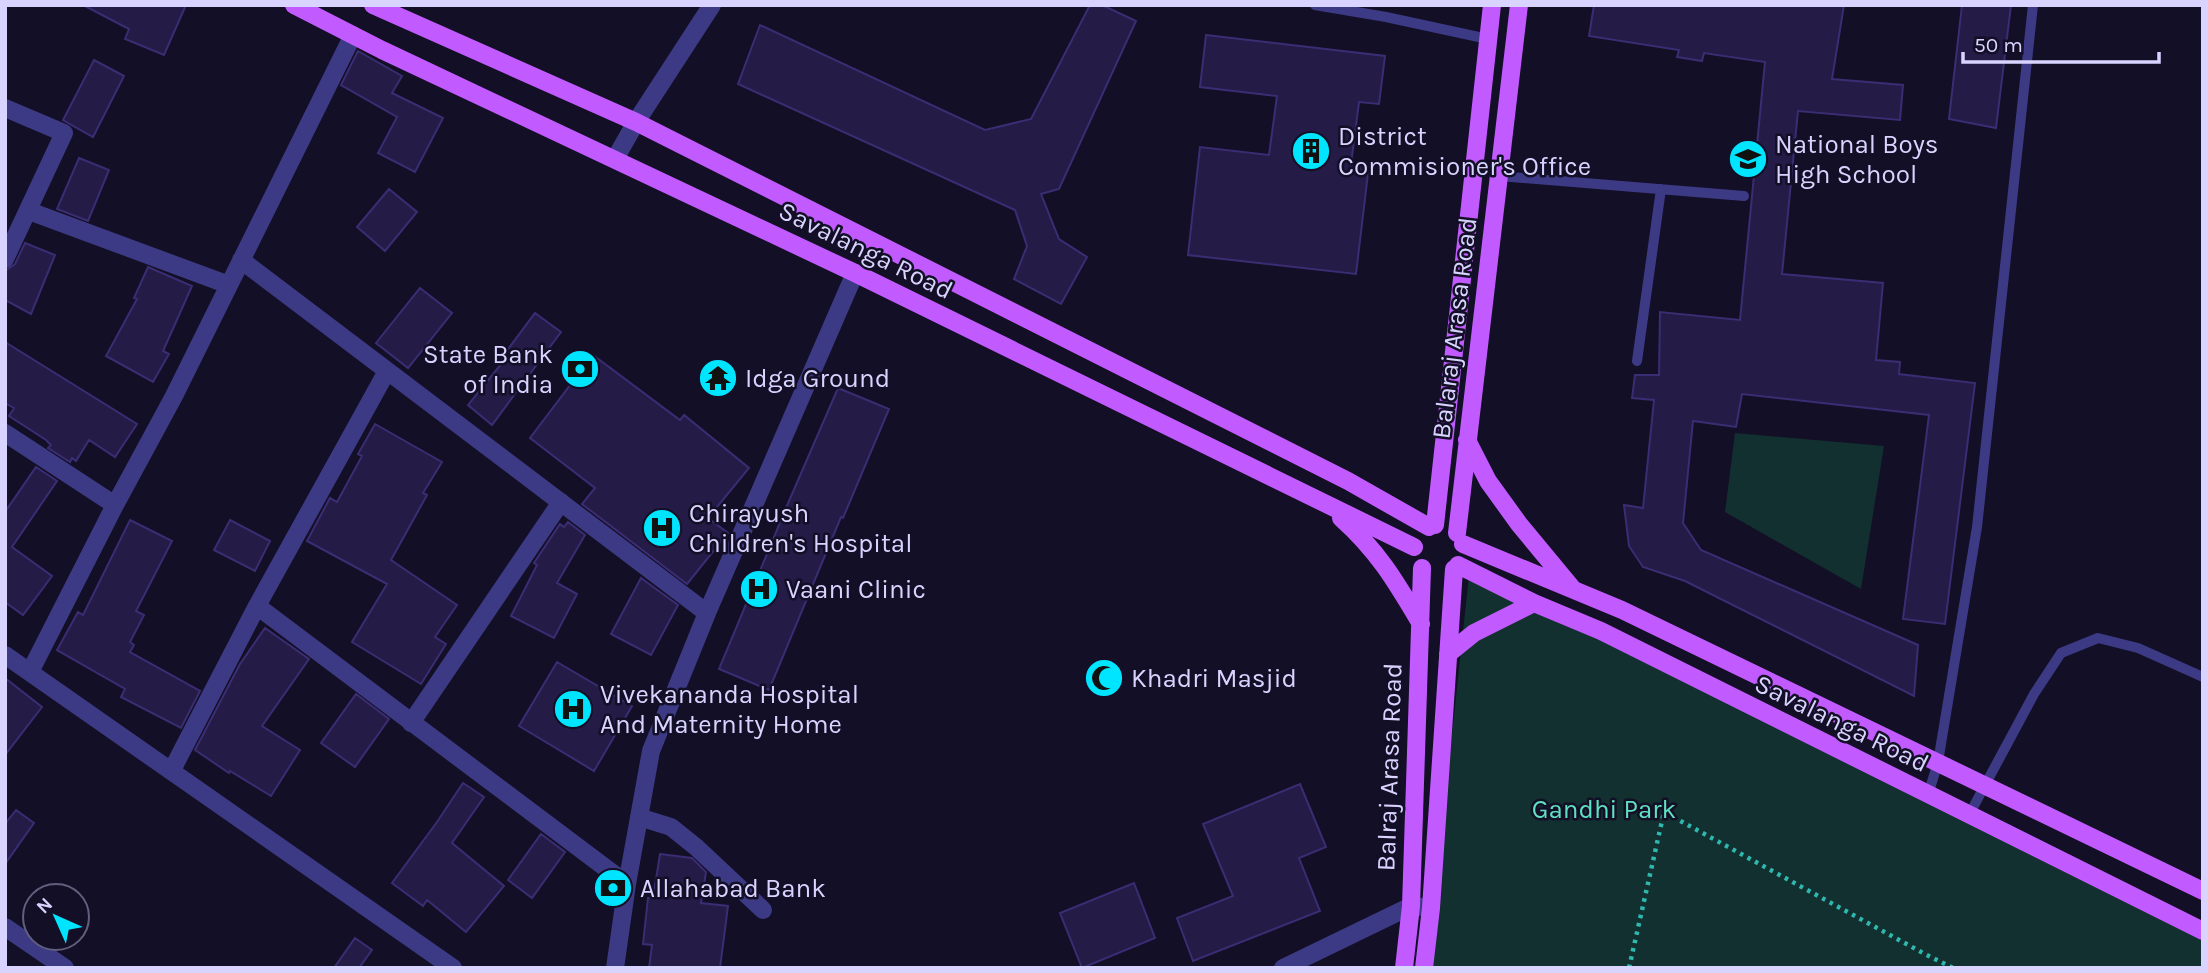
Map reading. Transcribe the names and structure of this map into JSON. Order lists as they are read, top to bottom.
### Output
{
  "streets": {
    "main road": ["Savalanga Road", "Balaraj Arasa Road", "Balraj Arasa Road"]
  },
  "crossings": [
    ["Savalanga Road", "Balaraj Arasa Road"],
    ["Savalanga Road", "Balraj Arasa Road"],
    ["Balaraj Arasa Road", "Balraj Arasa Road"]
  ],
  "parks": ["Gandhi Park"],
  "places": {
    "building": ["District Commisioner's Office"],
    "school or university": ["National Boys High School"],
    "bank": ["State Bank of India", "Allahabad Bank"],
    "temple": ["Idga Ground"],
    "hospital": ["Chirayush Children's Hospital", "Vaani Clinic", "Vivekananda Hospital And Maternity Home"],
    "mosque": ["Khadri Masjid"]
  },
  "scale_bar": "50 m",
  "north": "top left"
}
